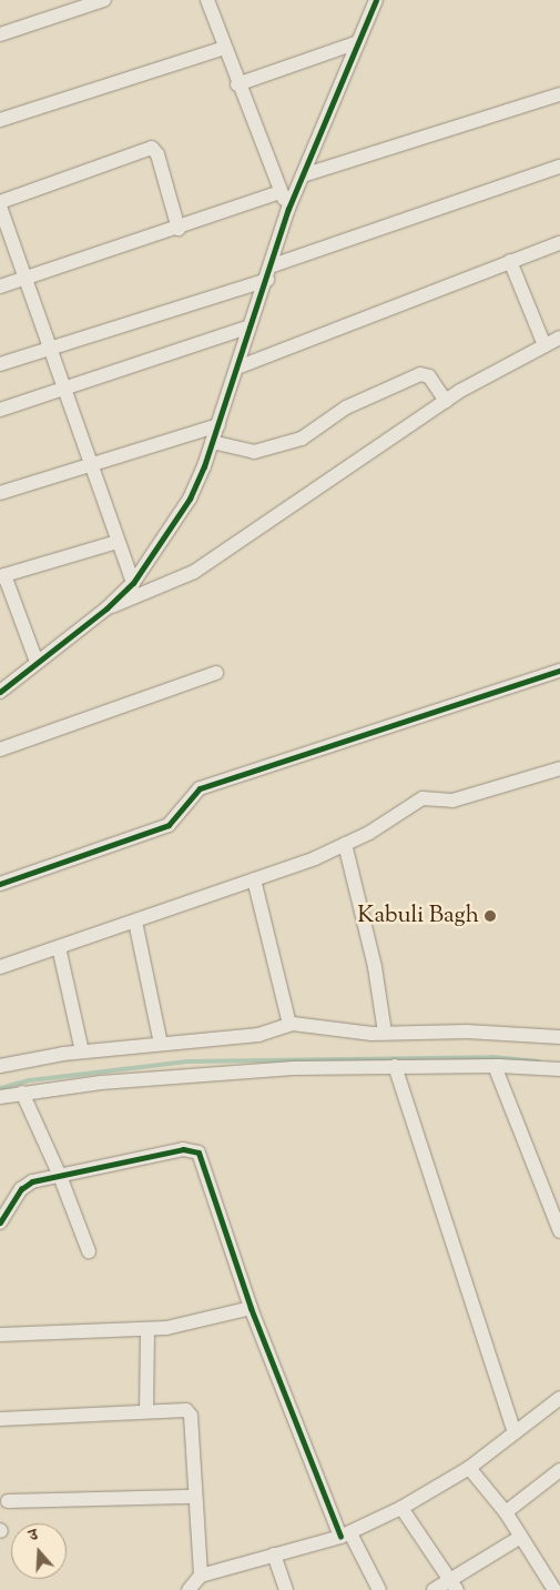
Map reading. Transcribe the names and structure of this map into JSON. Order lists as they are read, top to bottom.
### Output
{
  "places": ["Kabuli Bagh"],
  "north": "top"
}
